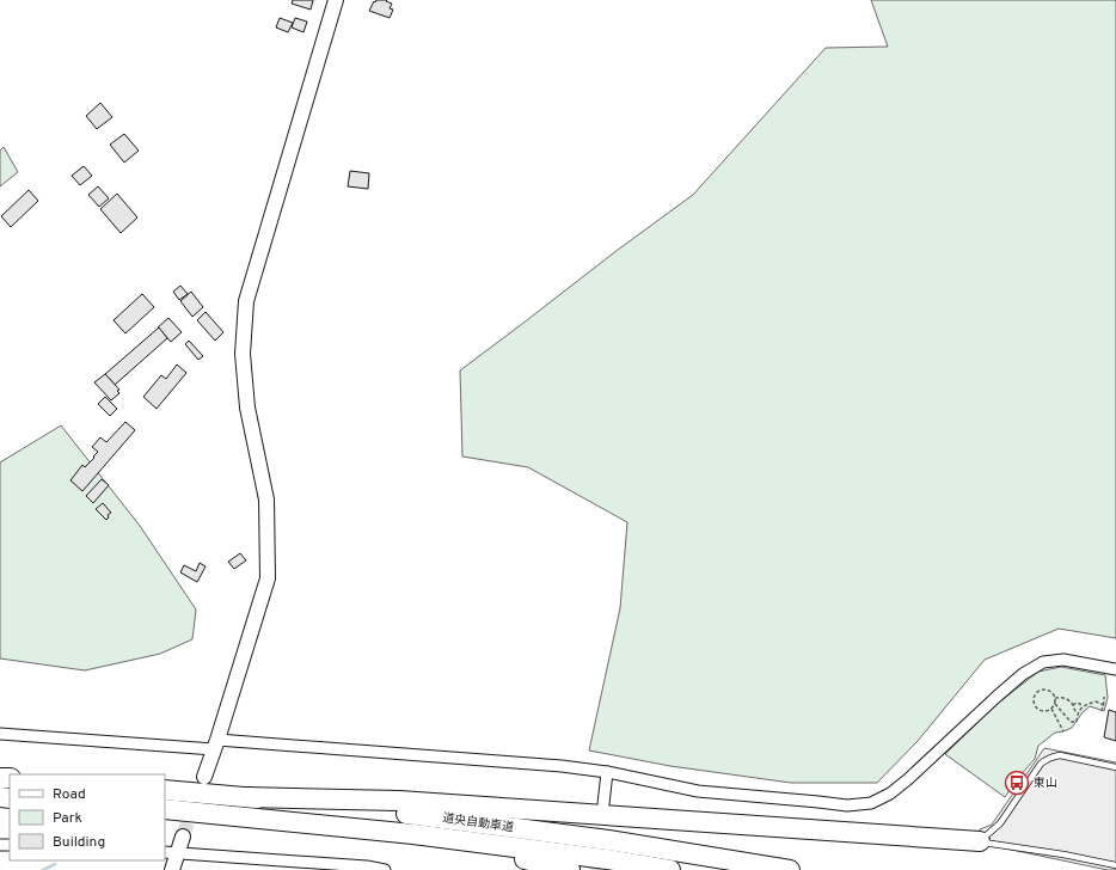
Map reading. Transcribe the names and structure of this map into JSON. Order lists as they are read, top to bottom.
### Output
{
  "streets": {
    "highway": ["道央自動車道"]
  },
  "places": {
    "bus stop": ["東山"]
  },
  "legend": ["Road", "Park", "Building"]
}
